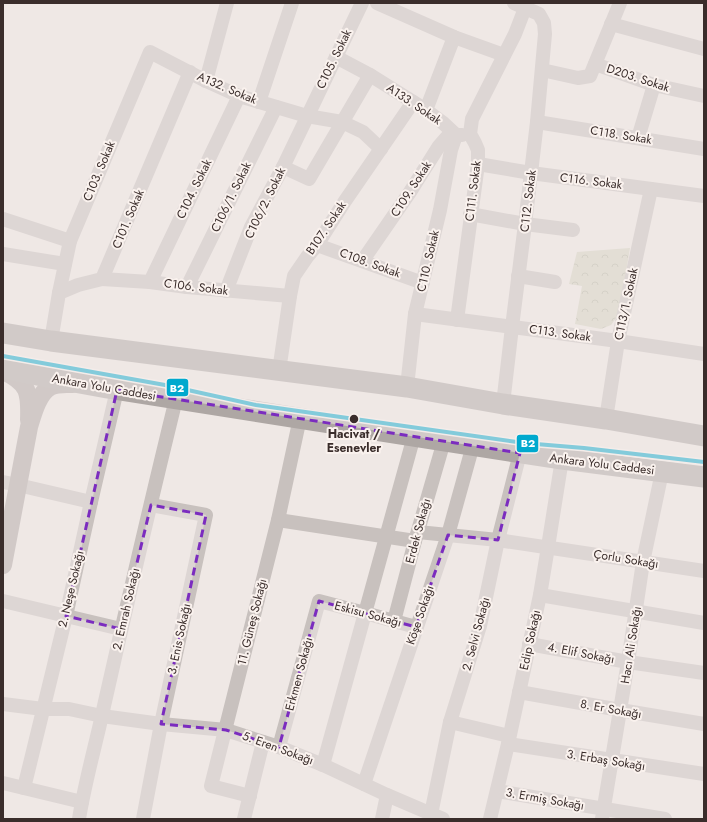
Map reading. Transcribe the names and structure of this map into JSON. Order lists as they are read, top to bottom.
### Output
{
  "streets": {
    "highway": ["Ankara Yolu Caddesi"],
    "street": [
      "C105. Sokak",
      "D203. Sokak",
      "A132. Sokak",
      "A133. Sokak",
      "C118. Sokak",
      "C103. Sokak",
      "C116. Sokak",
      "C104. Sokak",
      "C109. Sokak",
      "C111. Sokak",
      "C106/1. Sokak",
      "C112. Sokak",
      "C106/2. Sokak",
      "C101. Sokak",
      "B107. Sokak",
      "C110. Sokak",
      "C108. Sokak",
      "C106. Sokak",
      "C113/1. Sokak",
      "C113. Sokak",
      "Erdek Sokağı",
      "Çorlu Sokağı",
      "2. Neşe Sokağı",
      "2. Emrah Sokağı",
      "Eskisu Sokağı",
      "Köşe Sokağı",
      "11. Güneş Sokağı",
      "2. Selvi Sokağı",
      "3. Enis Sokağı",
      "Edip Sokağı",
      "Hacı Ali Sokağı",
      "4. Elif Sokağı",
      "Erkmen Sokağı",
      "8. Er Sokağı",
      "5. Eren Sokağı",
      "3. Erbaş Sokağı",
      "3. Ermiş Sokağı"
    ]
  },
  "crossings": [
    ["C105. Sokak", "A132. Sokak"],
    ["C105. Sokak", "A133. Sokak"],
    ["C105. Sokak", "C106/2. Sokak"],
    ["A132. Sokak", "C103. Sokak"],
    ["A132. Sokak", "C104. Sokak"],
    ["A132. Sokak", "C106/1. Sokak"],
    ["A132. Sokak", "C106/2. Sokak"],
    ["A132. Sokak", "C101. Sokak"],
    ["A133. Sokak", "C109. Sokak"],
    ["A133. Sokak", "B107. Sokak"],
    ["A133. Sokak", "C110. Sokak"],
    ["C118. Sokak", "C112. Sokak"],
    ["C116. Sokak", "C111. Sokak"],
    ["C116. Sokak", "C112. Sokak"],
    ["C116. Sokak", "C113/1. Sokak"],
    ["C104. Sokak", "C106. Sokak"],
    ["C109. Sokak", "C111. Sokak"],
    ["C109. Sokak", "C110. Sokak"],
    ["C109. Sokak", "C108. Sokak"],
    ["C111. Sokak", "C113. Sokak"],
    ["C106/1. Sokak", "C106. Sokak"],
    ["C112. Sokak", "C113. Sokak"],
    ["C106/2. Sokak", "C106. Sokak"],
    ["C101. Sokak", "C106. Sokak"],
    ["B107. Sokak", "C108. Sokak"],
    ["B107. Sokak", "C106. Sokak"],
    ["C110. Sokak", "C108. Sokak"],
    ["C110. Sokak", "C113. Sokak"],
    ["C113/1. Sokak", "C113. Sokak"],
    ["Ankara Yolu Caddesi", "Erdek Sokağı"],
    ["Ankara Yolu Caddesi", "2. Neşe Sokağı"],
    ["Ankara Yolu Caddesi", "2. Emrah Sokağı"],
    ["Ankara Yolu Caddesi", "Köşe Sokağı"],
    ["Ankara Yolu Caddesi", "11. Güneş Sokağı"],
    ["Ankara Yolu Caddesi", "2. Selvi Sokağı"],
    ["Ankara Yolu Caddesi", "Edip Sokağı"],
    ["Ankara Yolu Caddesi", "Hacı Ali Sokağı"],
    ["Erdek Sokağı", "Çorlu Sokağı"],
    ["Erdek Sokağı", "Eskisu Sokağı"],
    ["Çorlu Sokağı", "Köşe Sokağı"],
    ["Çorlu Sokağı", "11. Güneş Sokağı"],
    ["Çorlu Sokağı", "2. Selvi Sokağı"],
    ["Çorlu Sokağı", "Edip Sokağı"],
    ["Çorlu Sokağı", "Hacı Ali Sokağı"],
    ["2. Neşe Sokağı", "5. Eren Sokağı"],
    ["2. Emrah Sokağı", "3. Enis Sokağı"],
    ["2. Emrah Sokağı", "5. Eren Sokağı"],
    ["Eskisu Sokağı", "Köşe Sokağı"],
    ["Eskisu Sokağı", "Erkmen Sokağı"],
    ["Köşe Sokağı", "5. Eren Sokağı"],
    ["11. Güneş Sokağı", "5. Eren Sokağı"],
    ["2. Selvi Sokağı", "5. Eren Sokağı"],
    ["2. Selvi Sokağı", "3. Erbaş Sokağı"],
    ["3. Enis Sokağı", "5. Eren Sokağı"],
    ["Edip Sokağı", "4. Elif Sokağı"],
    ["Edip Sokağı", "8. Er Sokağı"],
    ["Edip Sokağı", "3. Erbaş Sokağı"],
    ["Edip Sokağı", "3. Ermiş Sokağı"],
    ["Hacı Ali Sokağı", "4. Elif Sokağı"],
    ["Hacı Ali Sokağı", "8. Er Sokağı"],
    ["Hacı Ali Sokağı", "3. Erbaş Sokağı"],
    ["Hacı Ali Sokağı", "3. Ermiş Sokağı"],
    ["Erkmen Sokağı", "5. Eren Sokağı"]
  ],
  "places": ["Hacivat / Esenevler"],
  "lines": ["transit line B2"]
}
